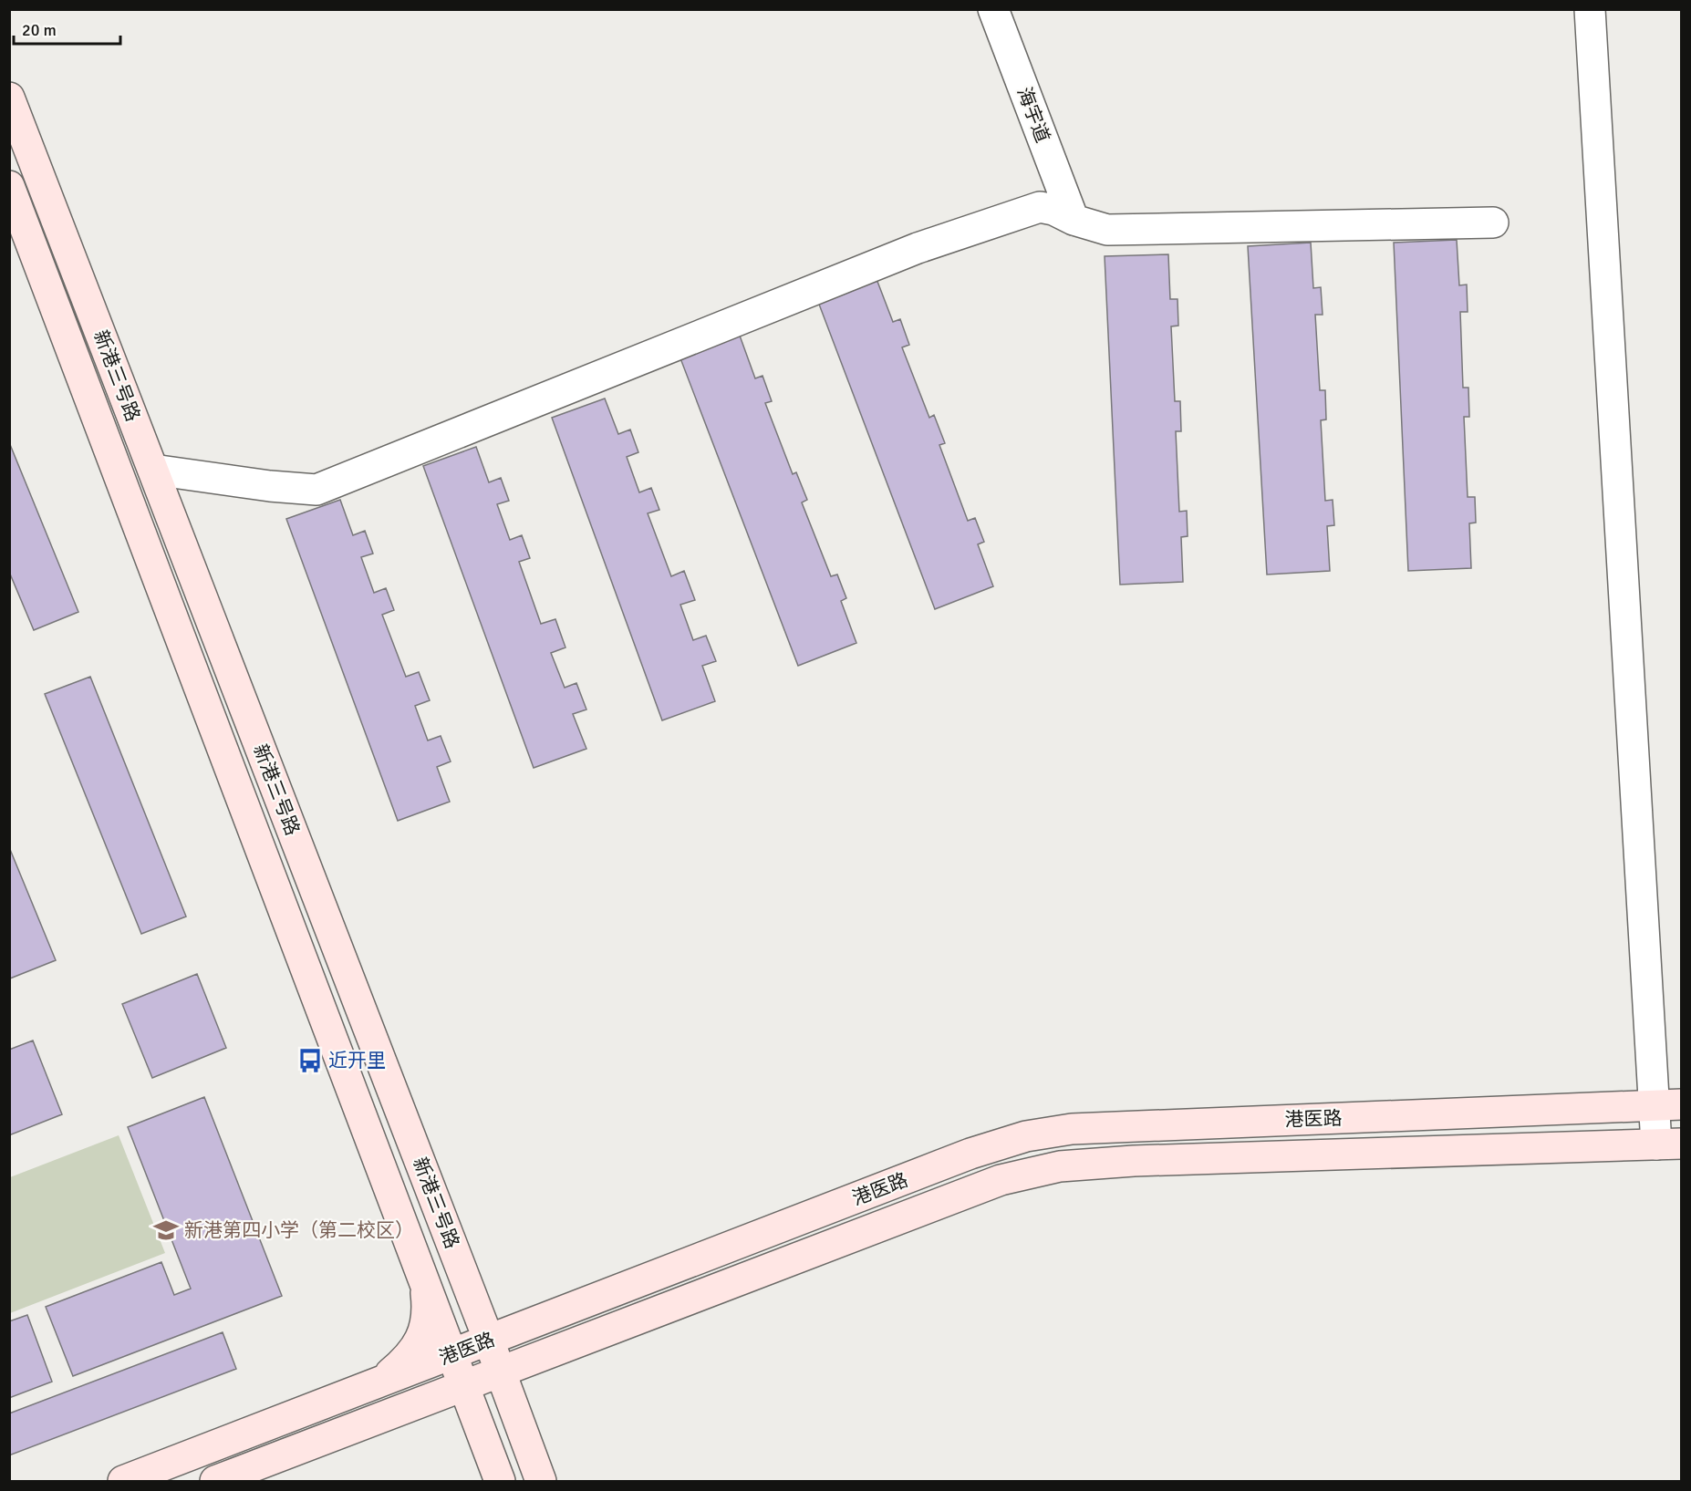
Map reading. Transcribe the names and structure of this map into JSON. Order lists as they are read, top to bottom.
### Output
{
  "streets": {
    "street": ["海宇道", "新港三号路", "港医路"]
  },
  "crossings": [
    ["新港三号路", "港医路"]
  ],
  "places": {
    "bus stop": ["近开里"],
    "school or university": ["新港第四小学（第二校区）"]
  },
  "scale_bar": "20 m"
}
